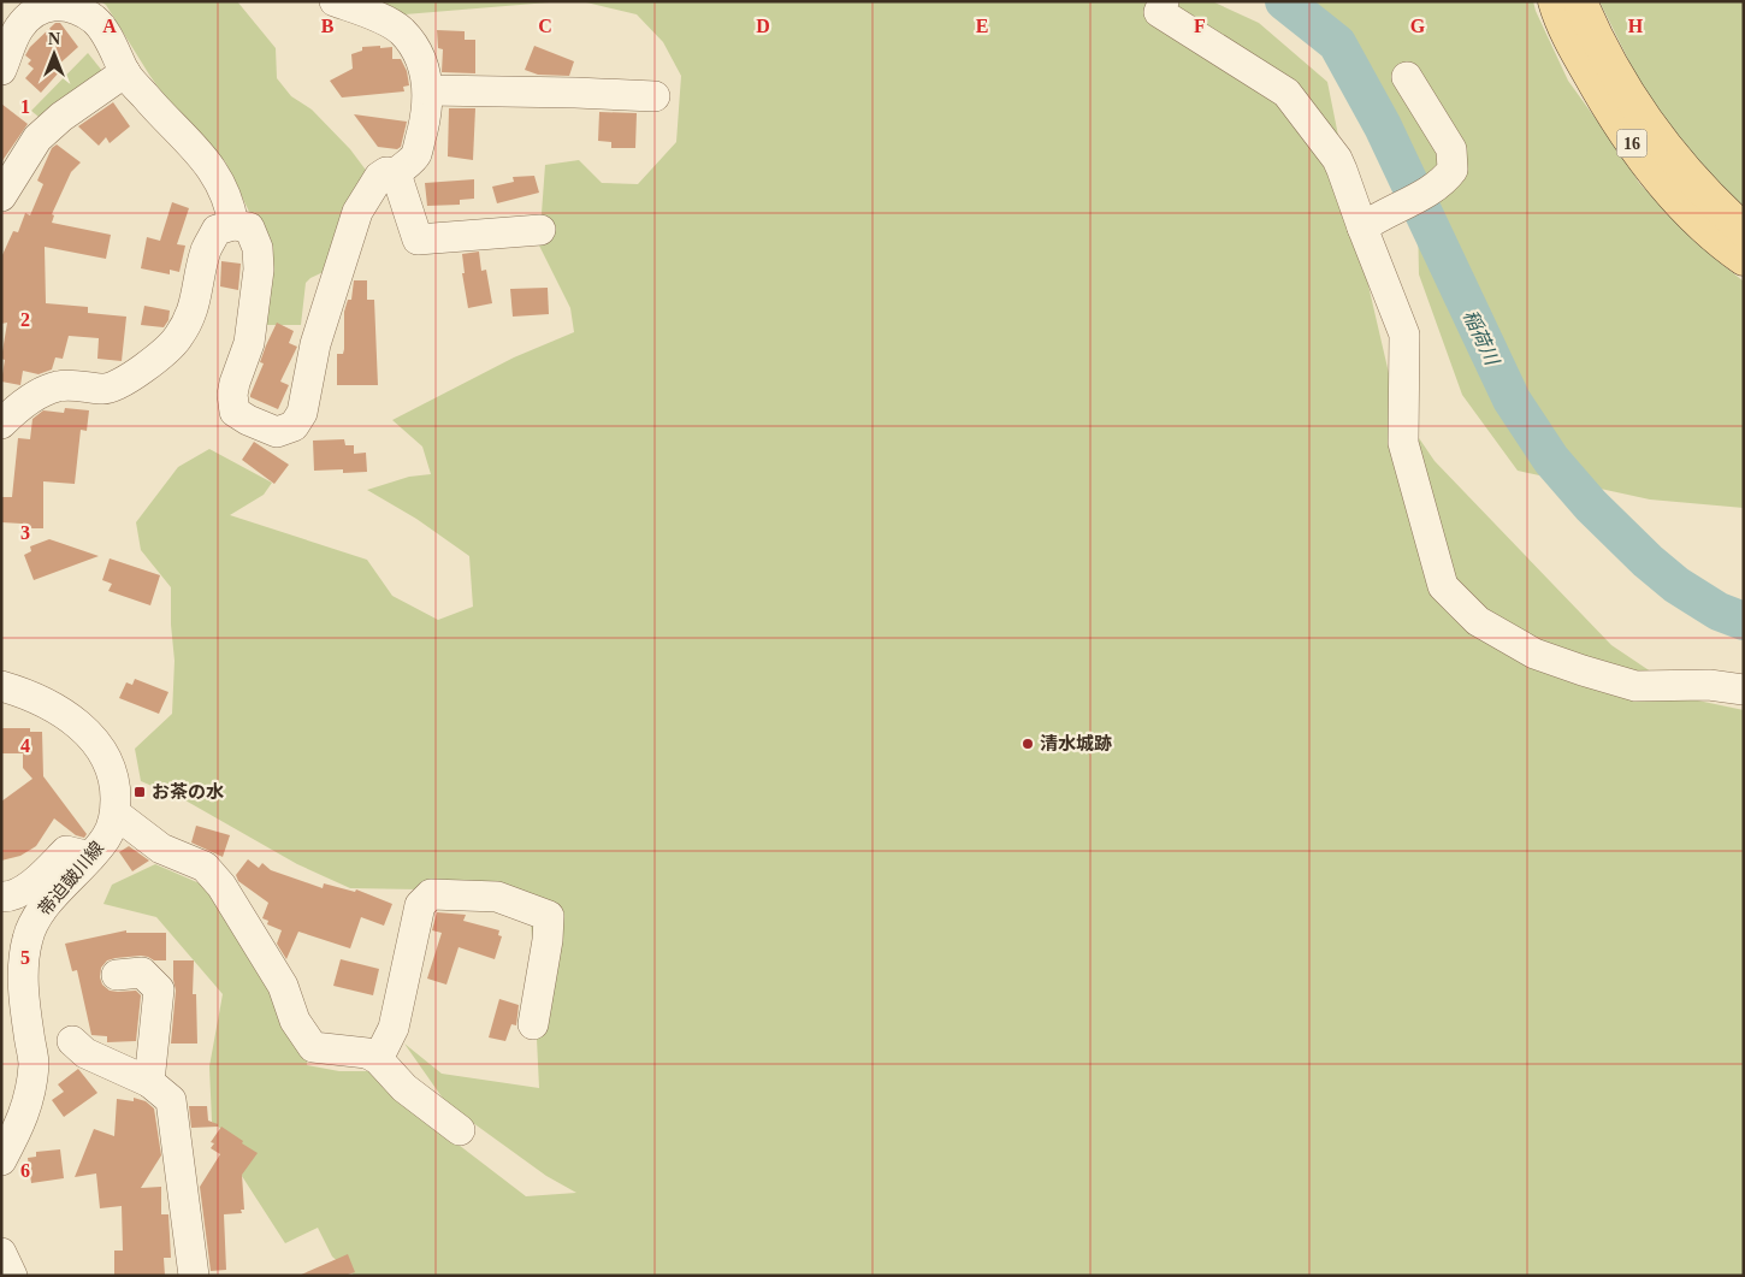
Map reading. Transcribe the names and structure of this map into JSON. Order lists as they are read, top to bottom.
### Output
{
  "streets": {
    "main road": ["16"],
    "street": ["帯迫皷川線"]
  },
  "water": ["稲荷川"],
  "places": {
    "other": ["清水城跡"],
    "transit": ["お茶の水"]
  },
  "north": "top",
  "grid": {
    "columns": [
      "A",
      "B",
      "C",
      "D",
      "E",
      "F",
      "G",
      "H"
    ],
    "rows": [
      "1",
      "2",
      "3",
      "4",
      "5",
      "6"
    ]
  }
}
